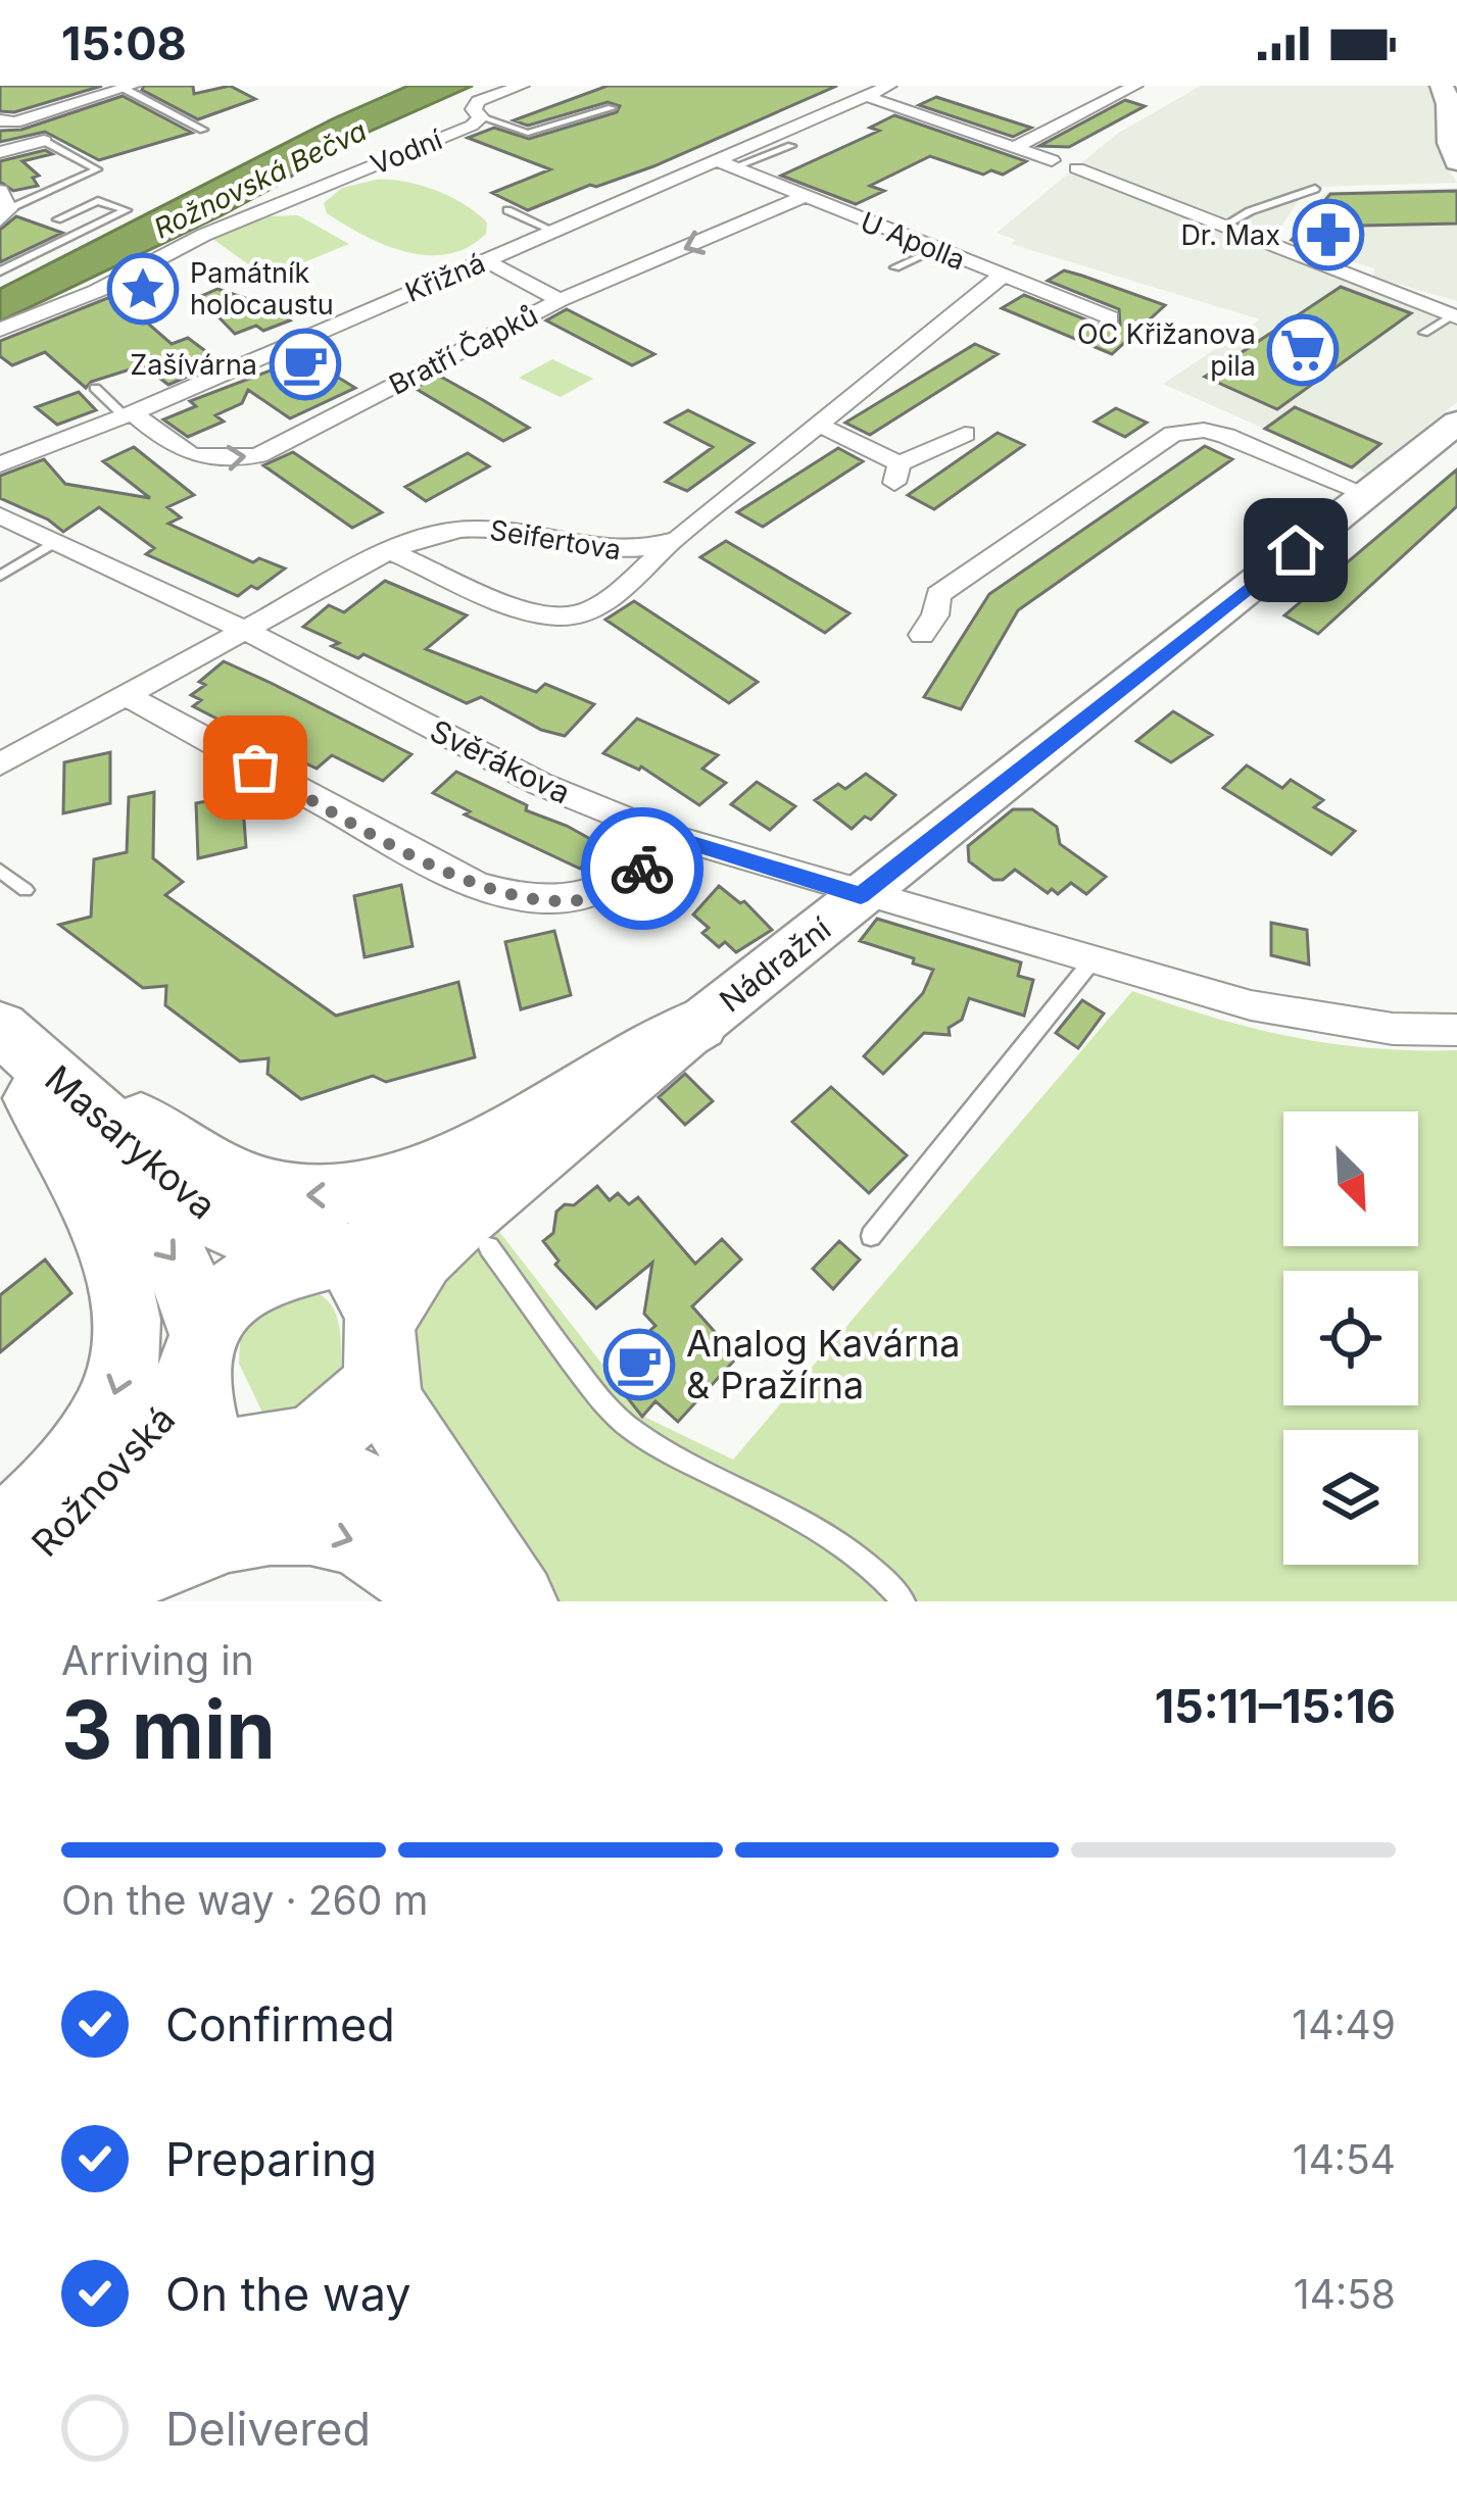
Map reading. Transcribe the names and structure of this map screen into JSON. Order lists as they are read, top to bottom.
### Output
{
  "streets": {
    "main road": ["Nádražní", "Masarykova", "Rožnovská"],
    "street": [
      "Vodní",
      "U Apolla",
      "Křižná",
      "Bratří Čapků",
      "Seifertova",
      "Svěrákova"
    ]
  },
  "crossings": [
    ["U Apolla", "Křižná"],
    ["U Apolla", "Bratří Čapků"],
    ["U Apolla", "Seifertova"],
    ["Křižná", "Bratří Čapků"],
    ["Seifertova", "Svěrákova"],
    ["Svěrákova", "Nádražní"],
    ["Nádražní", "Masarykova"],
    ["Nádražní", "Rožnovská"],
    ["Masarykova", "Rožnovská"]
  ],
  "water": ["Rožnovská Bečva"],
  "places": {
    "pharmacy": ["Dr. Max"],
    "place": ["Památník holocaustu"],
    "supermarket": ["OC Křižanova pila"],
    "cafe": ["Zašívárna", "Analog Kavárna & Pražírna"]
  },
  "north": "bottom right",
  "page": {
    "status": "15:08",
    "heading": ["3 min", "Arriving in", "15:11–15:16"],
    "bar": "On the way · 260 m",
    "list": [
      ["Confirmed", "14:49"],
      ["Preparing", "14:54"],
      ["On the way", "14:58"],
      "Delivered"
    ]
  }
}
